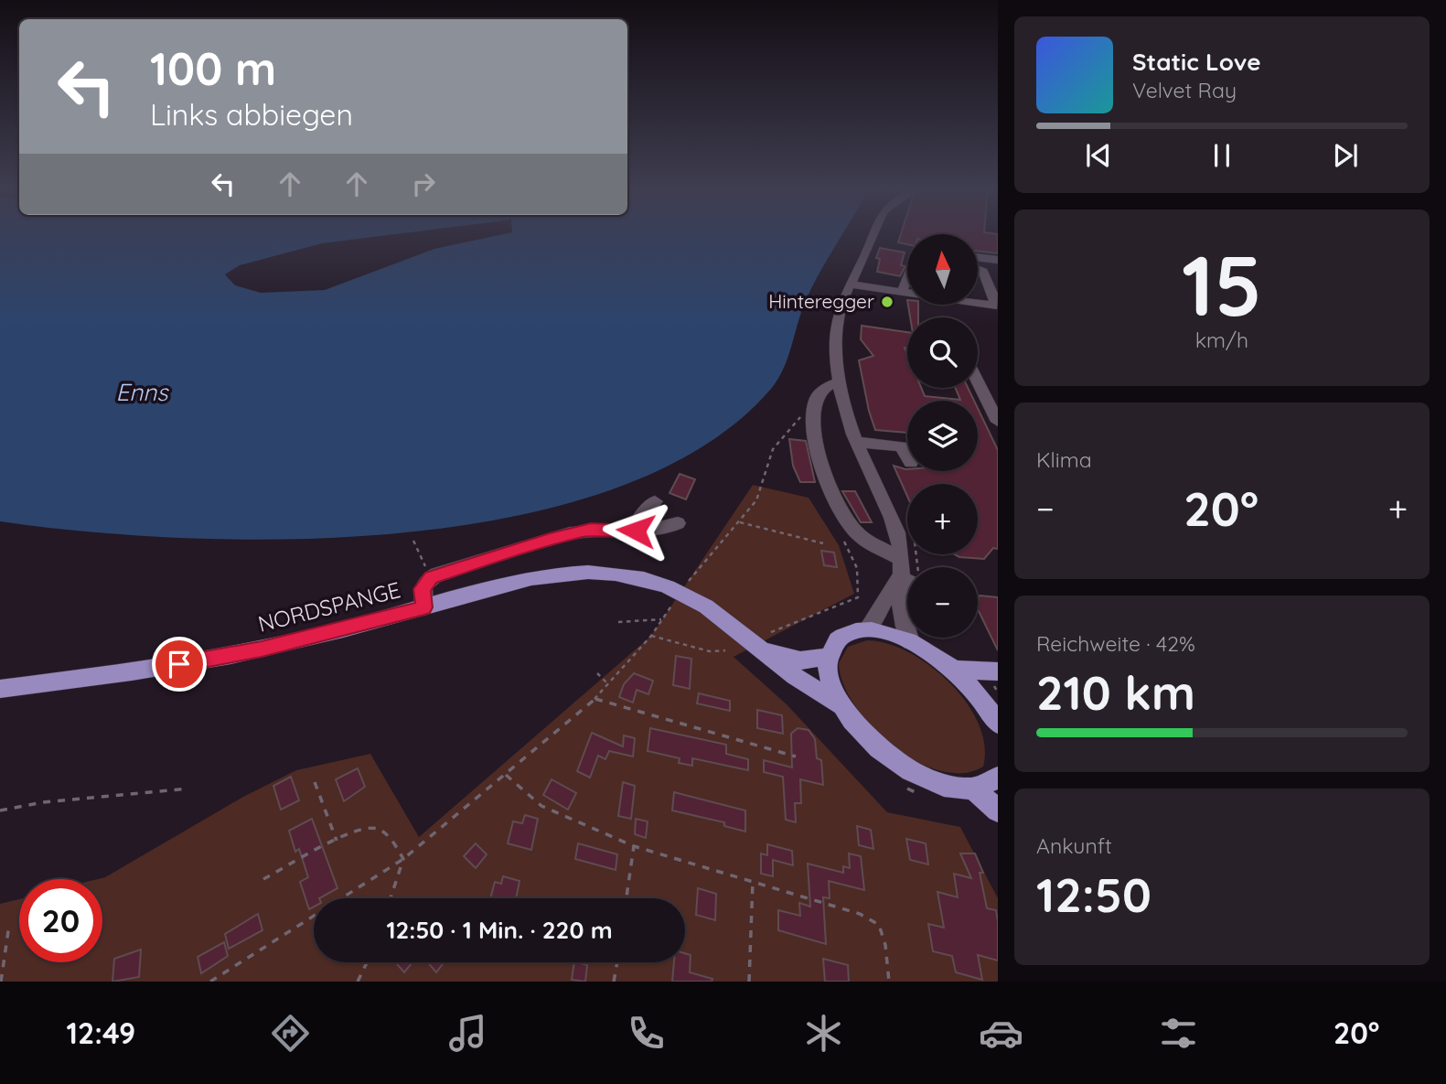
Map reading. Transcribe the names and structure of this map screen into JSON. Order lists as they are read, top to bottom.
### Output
{
  "streets": {
    "main road": ["NORDSPANGE"]
  },
  "water": ["Enns"],
  "places": ["Hinteregger"],
  "north": "top",
  "page": {
    "turn": ["100 m", "Links abbiegen"],
    "song": ["Static Love", "Velvet Ray"],
    "tile": [
      ["15", "km/h"],
      "Klima",
      ["Reichweite · 42%", "210 km"],
      ["Ankunft", "12:50"]
    ],
    "map_buttons": ["+", "−"],
    "heat": ["−", "20°", "+"],
    "limit": "20",
    "trip": "12:50 · 1 Min. · 220 m",
    "tabs": ["12:49", "20°"]
  }
}
